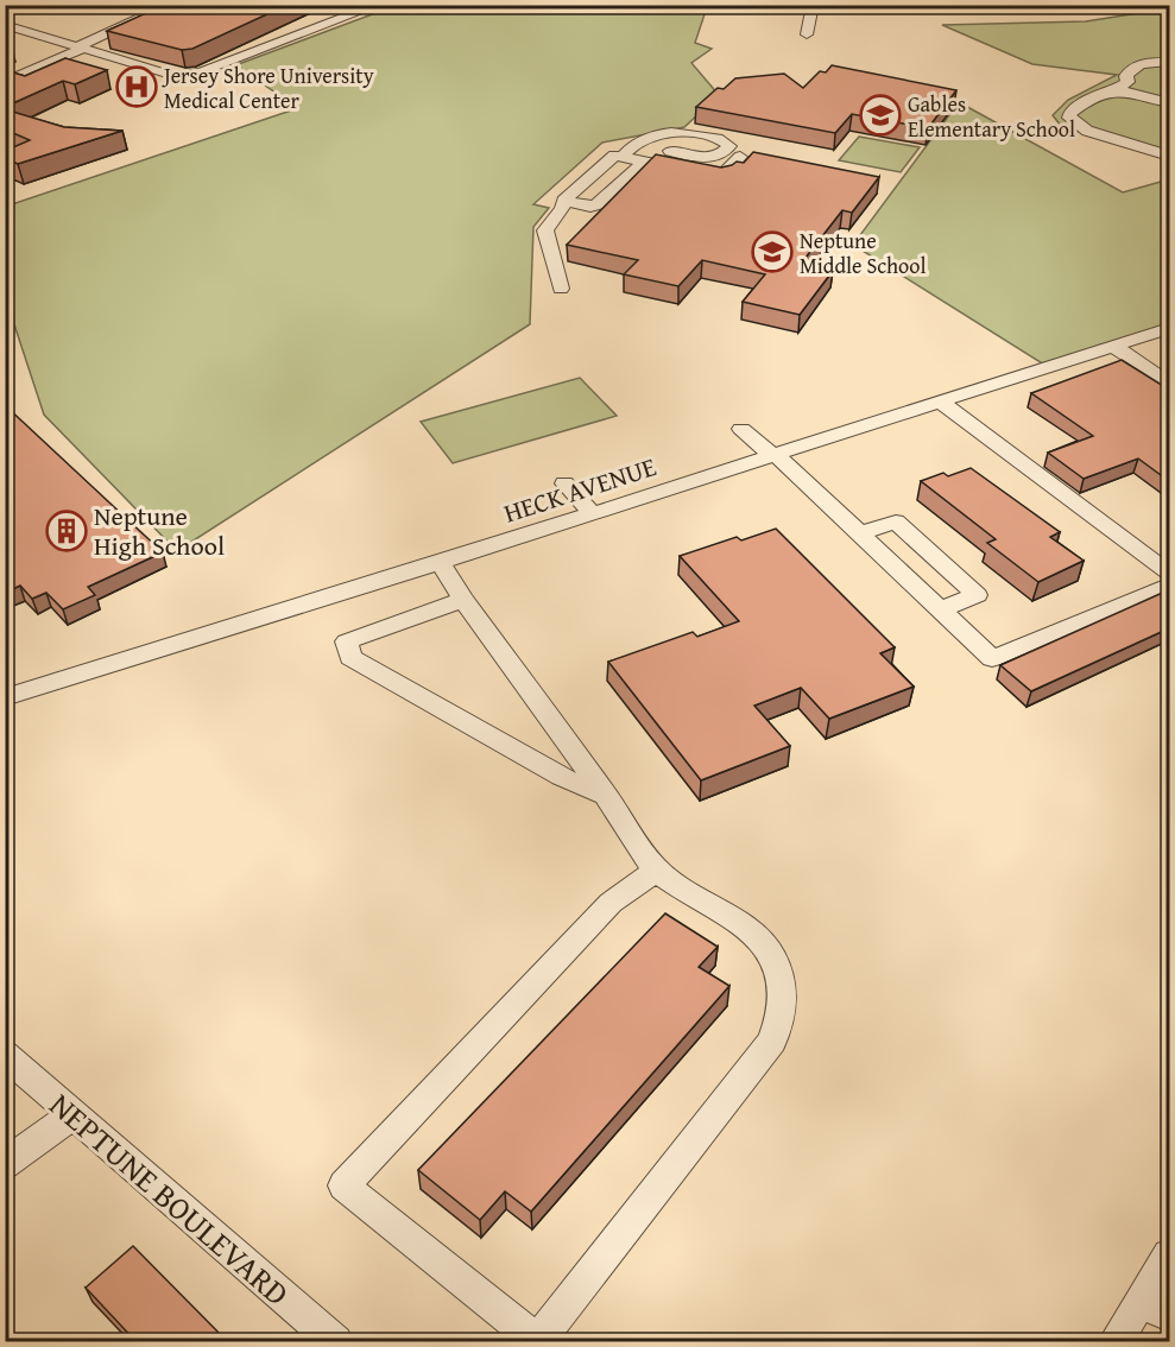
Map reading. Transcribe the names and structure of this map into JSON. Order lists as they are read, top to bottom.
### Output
{
  "streets": {
    "street": ["HECK AVENUE", "NEPTUNE BOULEVARD"]
  },
  "places": {
    "hospital": ["Jersey Shore University Medical Center"],
    "school or university": ["Gables Elementary School", "Neptune Middle School"],
    "building": ["Neptune High School"]
  }
}
